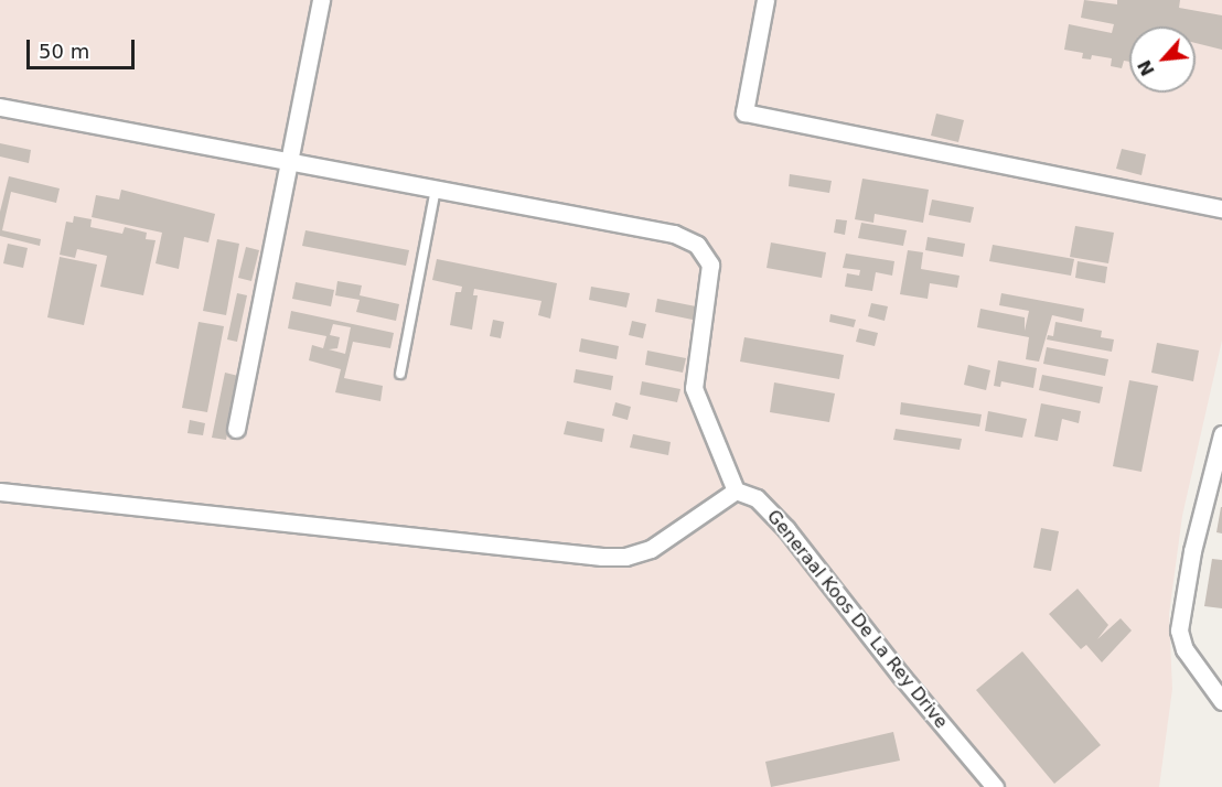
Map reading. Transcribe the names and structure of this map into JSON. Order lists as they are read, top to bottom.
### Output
{
  "streets": {
    "street": ["Generaal Koos De La Rey Drive"]
  },
  "scale_bar": "50 m",
  "north": "bottom left"
}
